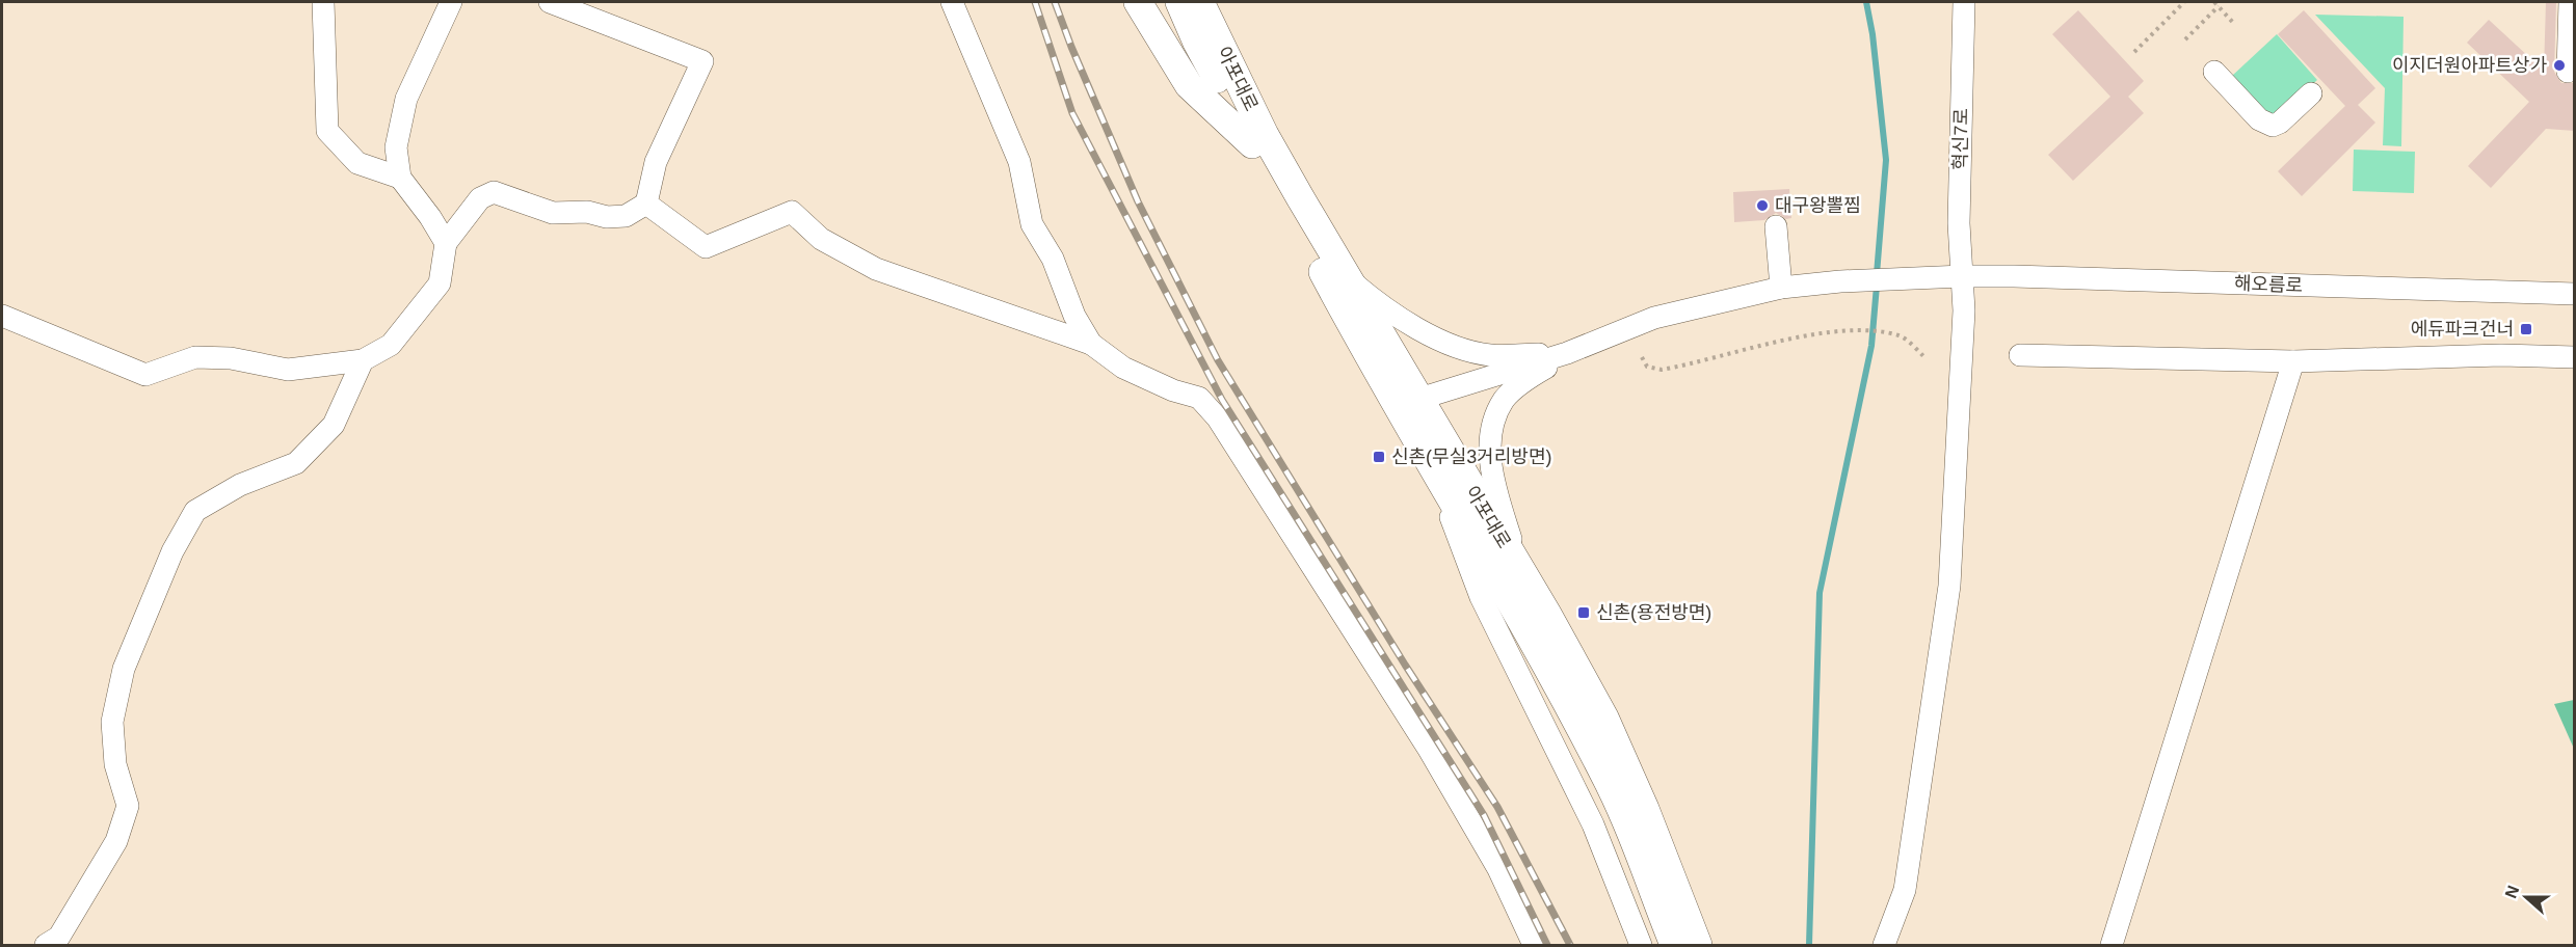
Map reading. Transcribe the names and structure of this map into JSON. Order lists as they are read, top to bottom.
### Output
{
  "streets": {
    "main road": ["아포대로"],
    "street": ["혁신7로", "해오름로"]
  },
  "crossings": [
    ["혁신7로", "해오름로"]
  ],
  "places": {
    "other": ["이지더원아파트상가", "대구왕뽈찜"],
    "transit": ["에듀파크건너", "신촌(무실3거리방면)", "신촌(용전방면)"]
  },
  "north": "left"
}
